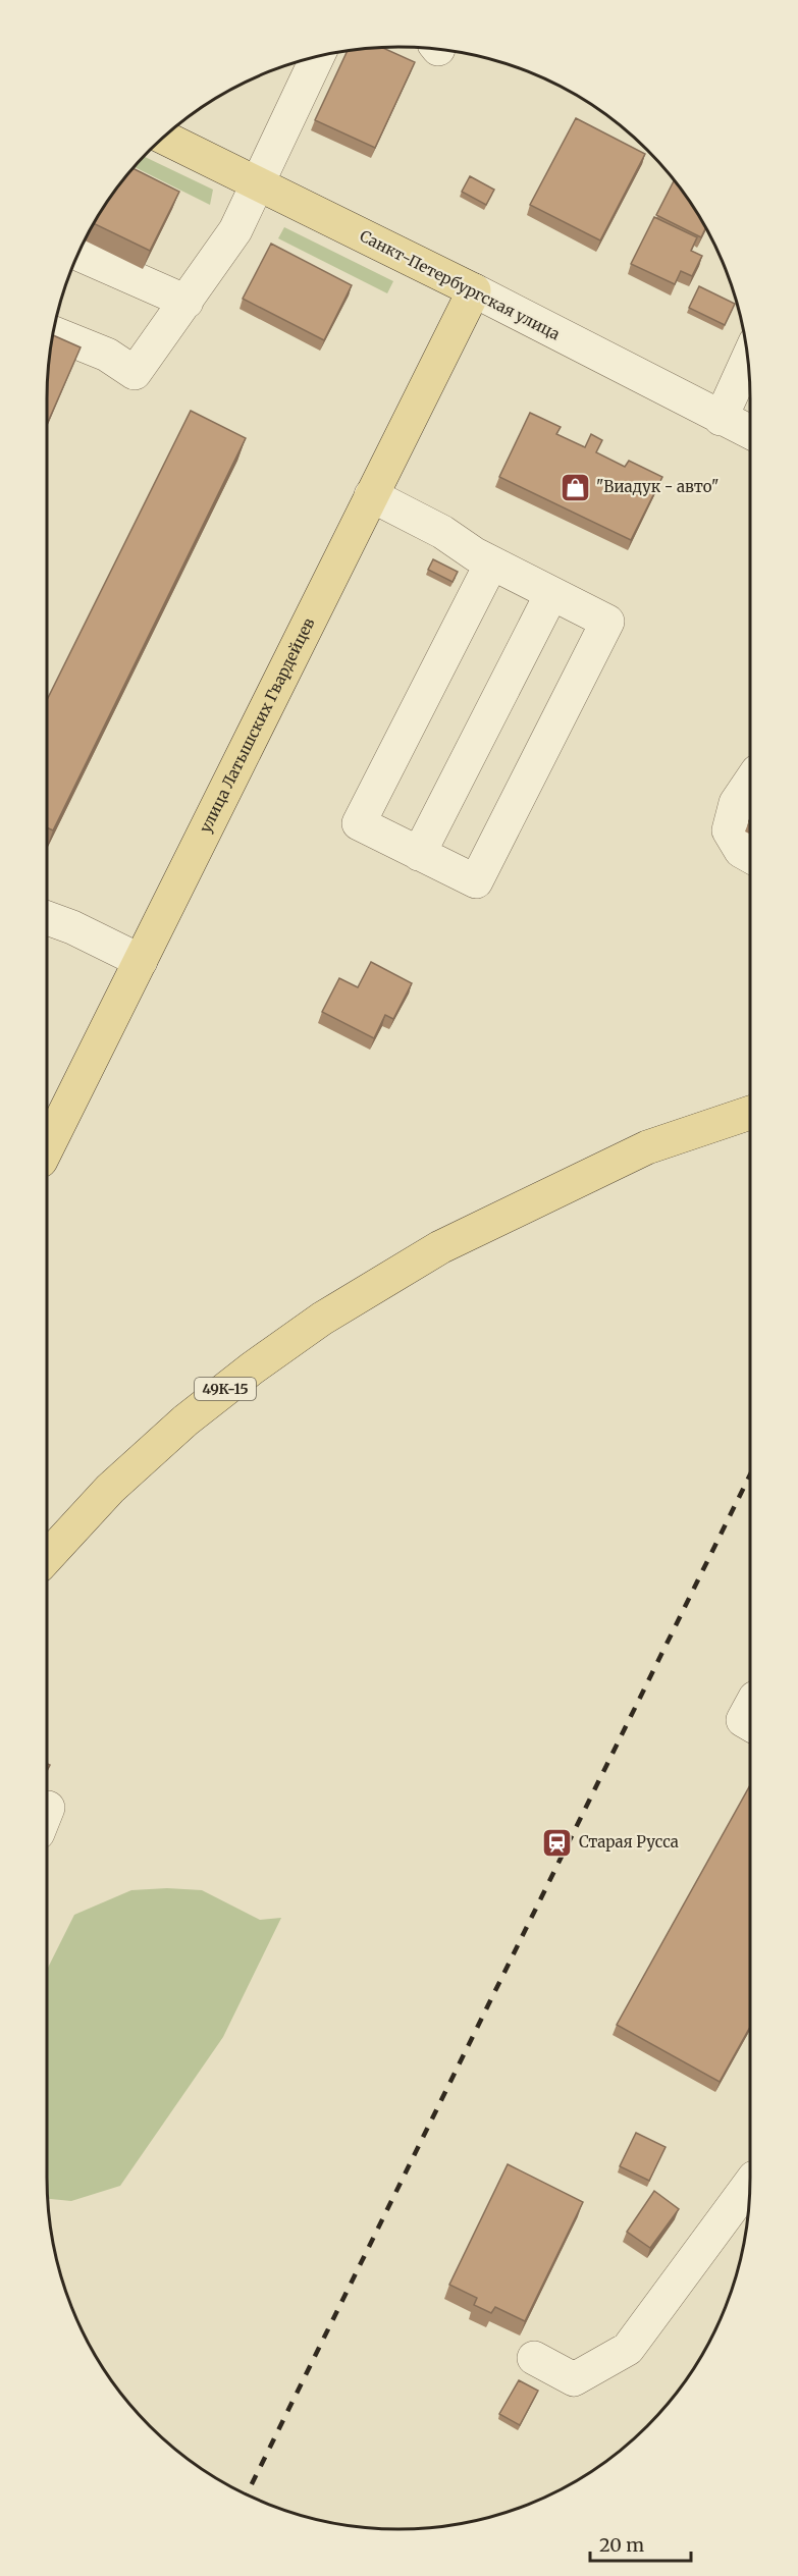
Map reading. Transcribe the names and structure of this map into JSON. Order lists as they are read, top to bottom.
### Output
{
  "streets": {
    "main road": ["Санкт-Петербургская улица", "улица Латышских Гвардейцев", "49К-15"]
  },
  "crossings": [
    ["Санкт-Петербургская улица", "улица Латышских Гвардейцев"]
  ],
  "places": {
    "shop": ["\"Виадук - авто\""],
    "station": ["Старая Русса"]
  },
  "scale_bar": "20 m"
}
